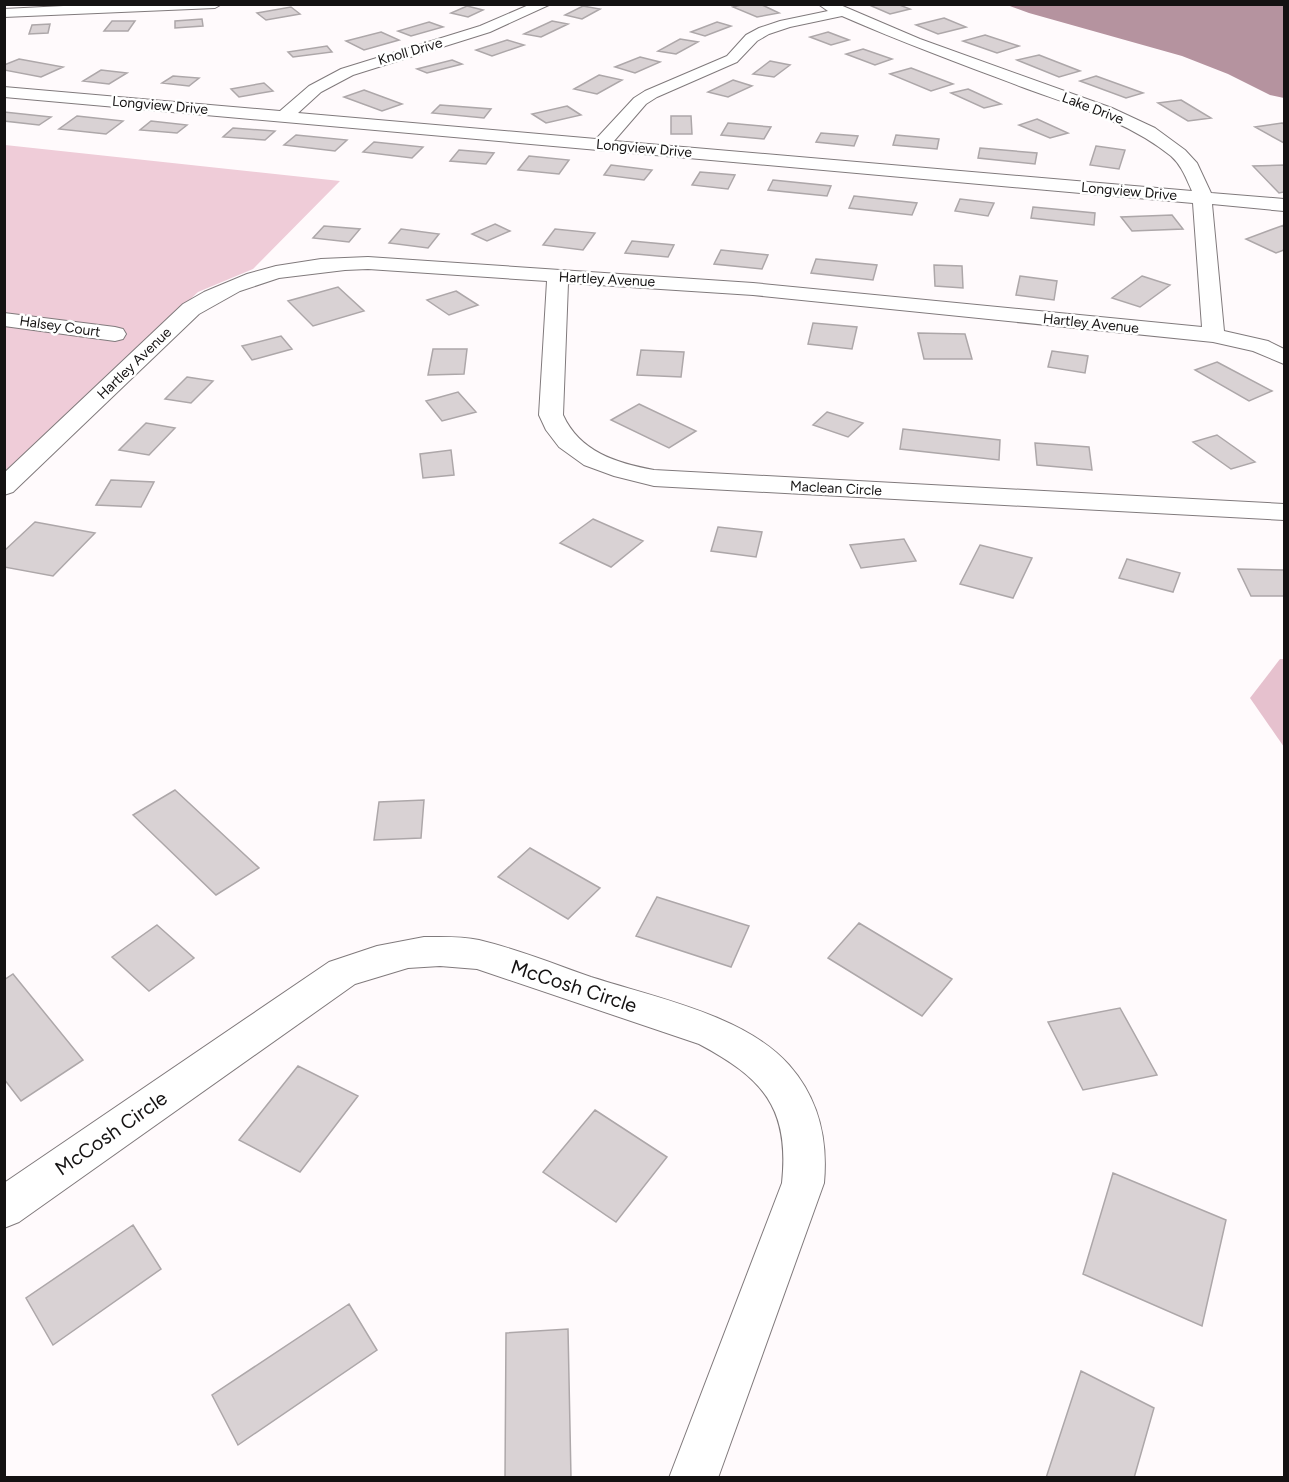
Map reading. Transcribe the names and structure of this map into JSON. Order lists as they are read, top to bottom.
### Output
{
  "streets": {
    "street": [
      "Knoll Drive",
      "Longview Drive",
      "Lake Drive",
      "Hartley Avenue",
      "Halsey Court",
      "Maclean Circle",
      "McCosh Circle"
    ]
  },
  "crossings": [
    ["Knoll Drive", "Longview Drive"],
    ["Longview Drive", "Lake Drive"],
    ["Lake Drive", "Hartley Avenue"],
    ["Hartley Avenue", "Maclean Circle"]
  ]
}
